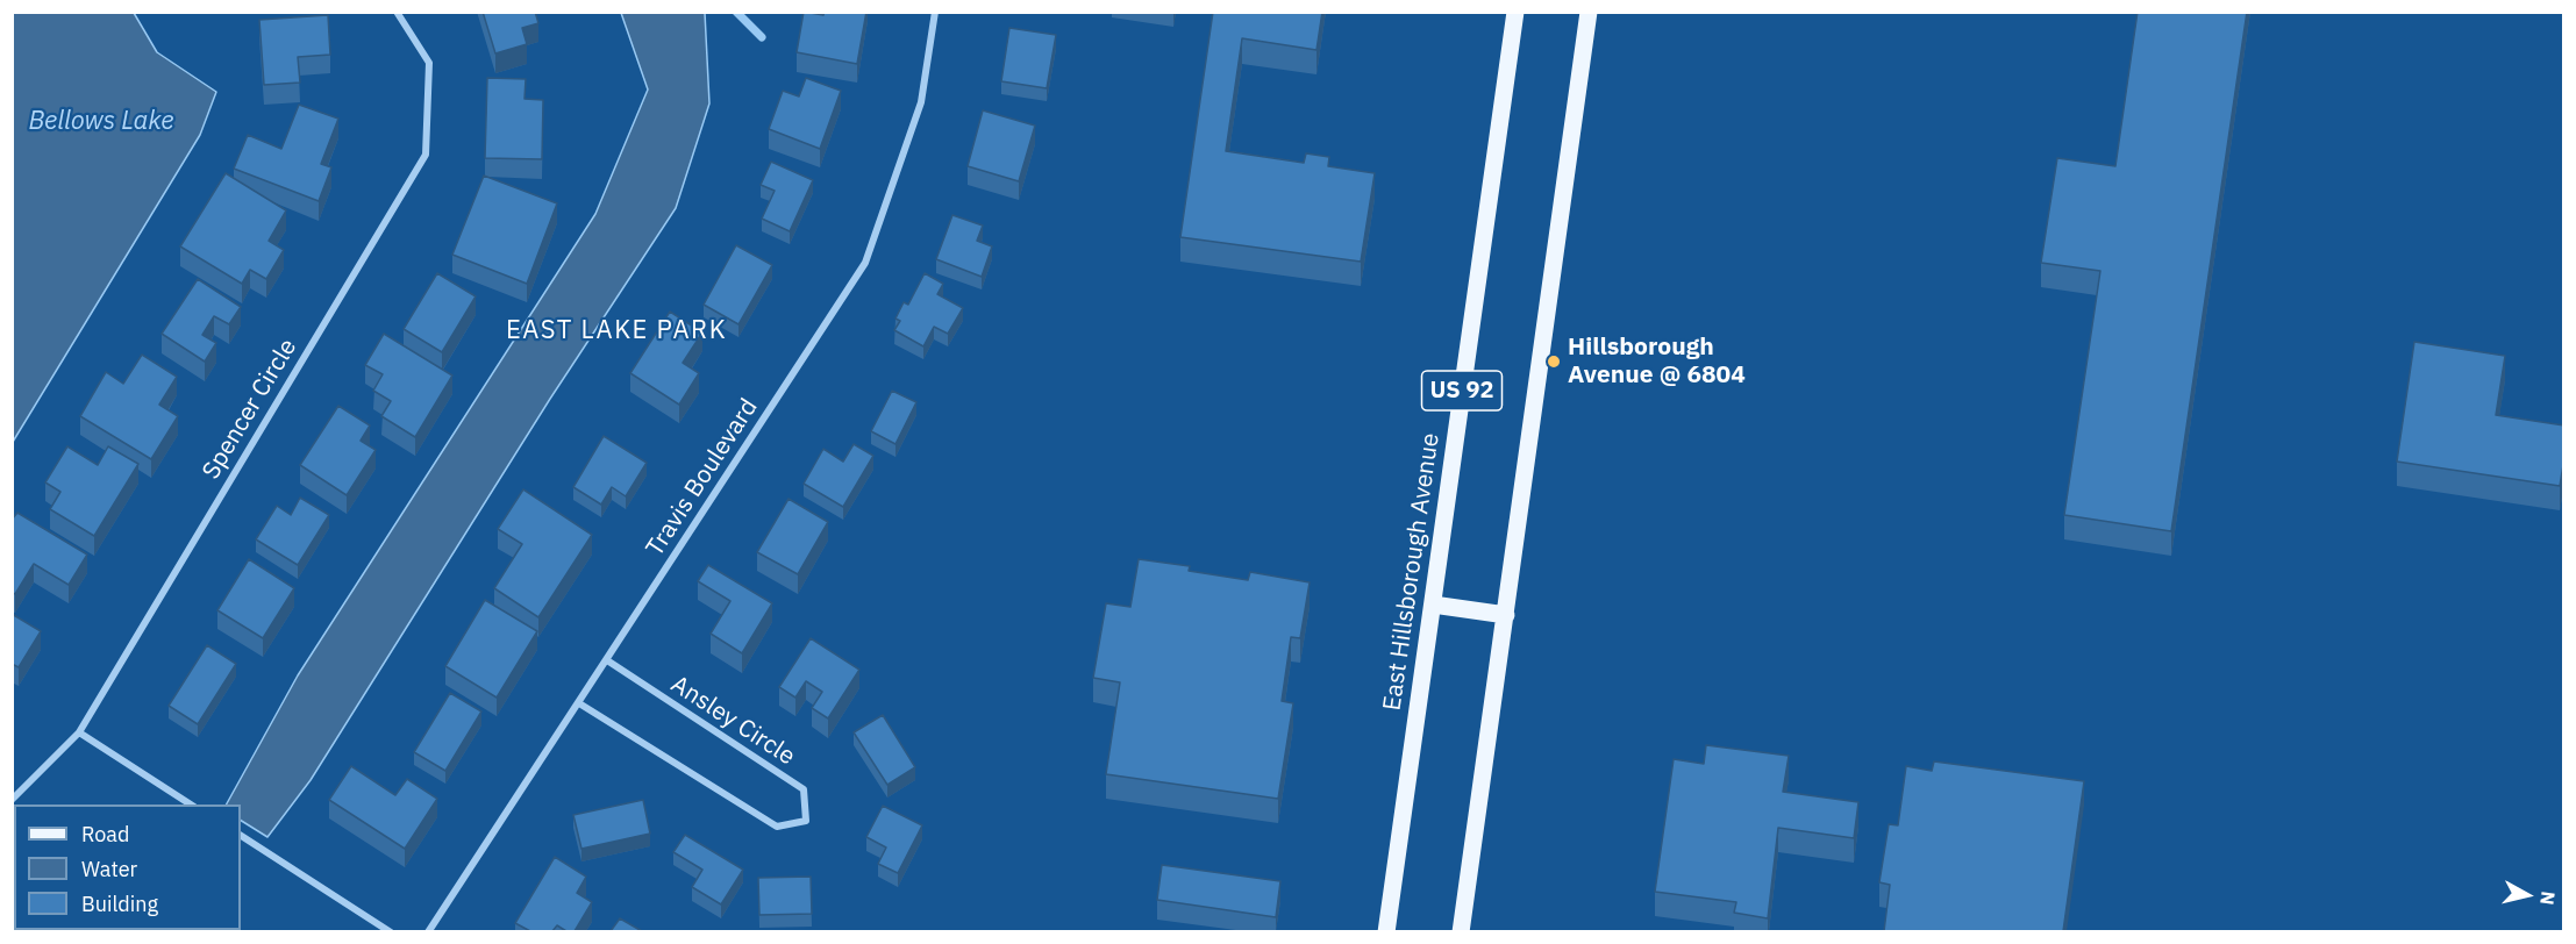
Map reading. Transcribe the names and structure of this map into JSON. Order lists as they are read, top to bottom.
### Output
{
  "streets": {
    "main road": ["US 92", "East Hillsborough Avenue"],
    "street": ["Spencer Circle", "Travis Boulevard", "Ansley Circle"]
  },
  "crossings": [
    ["Travis Boulevard", "Ansley Circle"]
  ],
  "districts": ["EAST LAKE PARK"],
  "water": ["Bellows Lake"],
  "places": ["Hillsborough Avenue @ 6804"],
  "legend": ["Road", "Water", "Building"],
  "north": "right"
}
